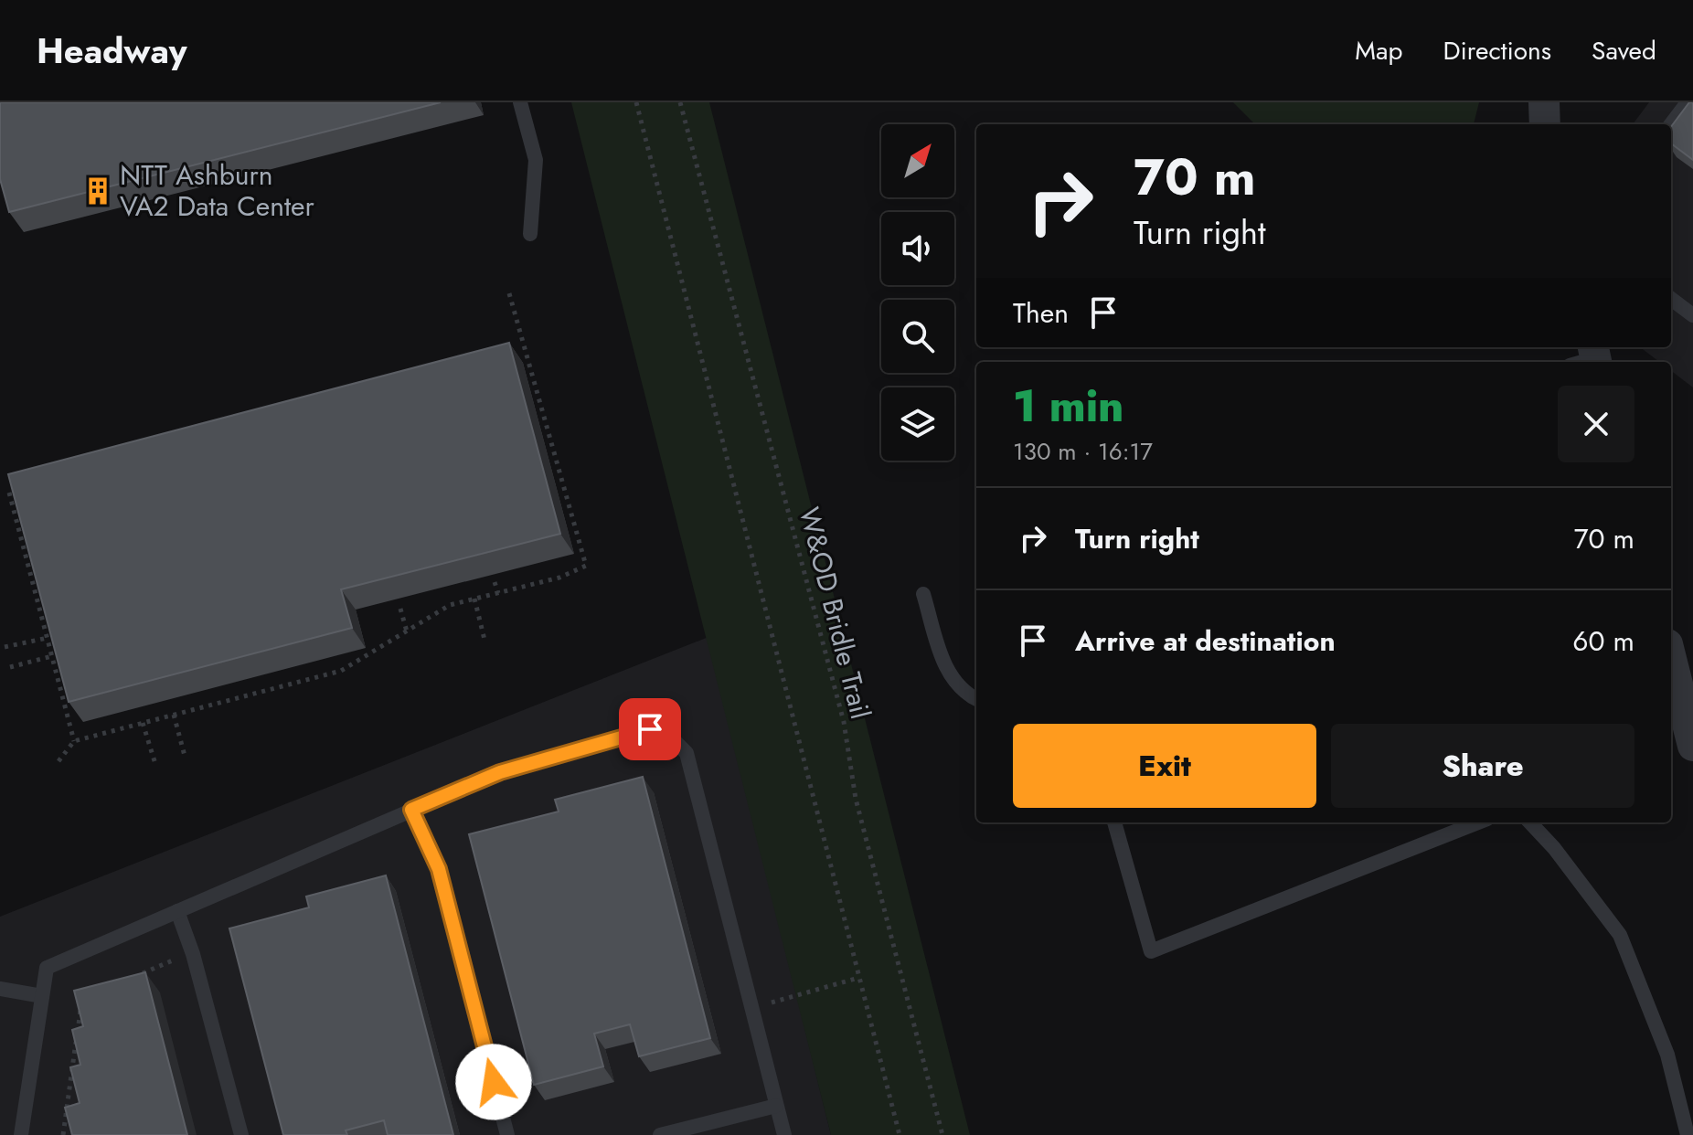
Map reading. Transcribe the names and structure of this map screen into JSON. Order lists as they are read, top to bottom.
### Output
{
  "streets": {
    "path": ["W&OD Bridle Trail"]
  },
  "places": {
    "building": ["NTT Ashburn VA2 Data Center"]
  },
  "north": "top right",
  "page": {
    "header": "Headway",
    "nav": ["Map", "Directions", "Saved"],
    "turn": ["70 m", "Turn right"],
    "then": "Then",
    "heading": ["1 min", "130 m · 16:17"],
    "list": [
      {
        "name": "Turn right",
        "value": "70 m"
      },
      {
        "name": "Arrive at destination",
        "value": "60 m"
      }
    ],
    "buttons": ["Exit", "Share"]
  }
}
